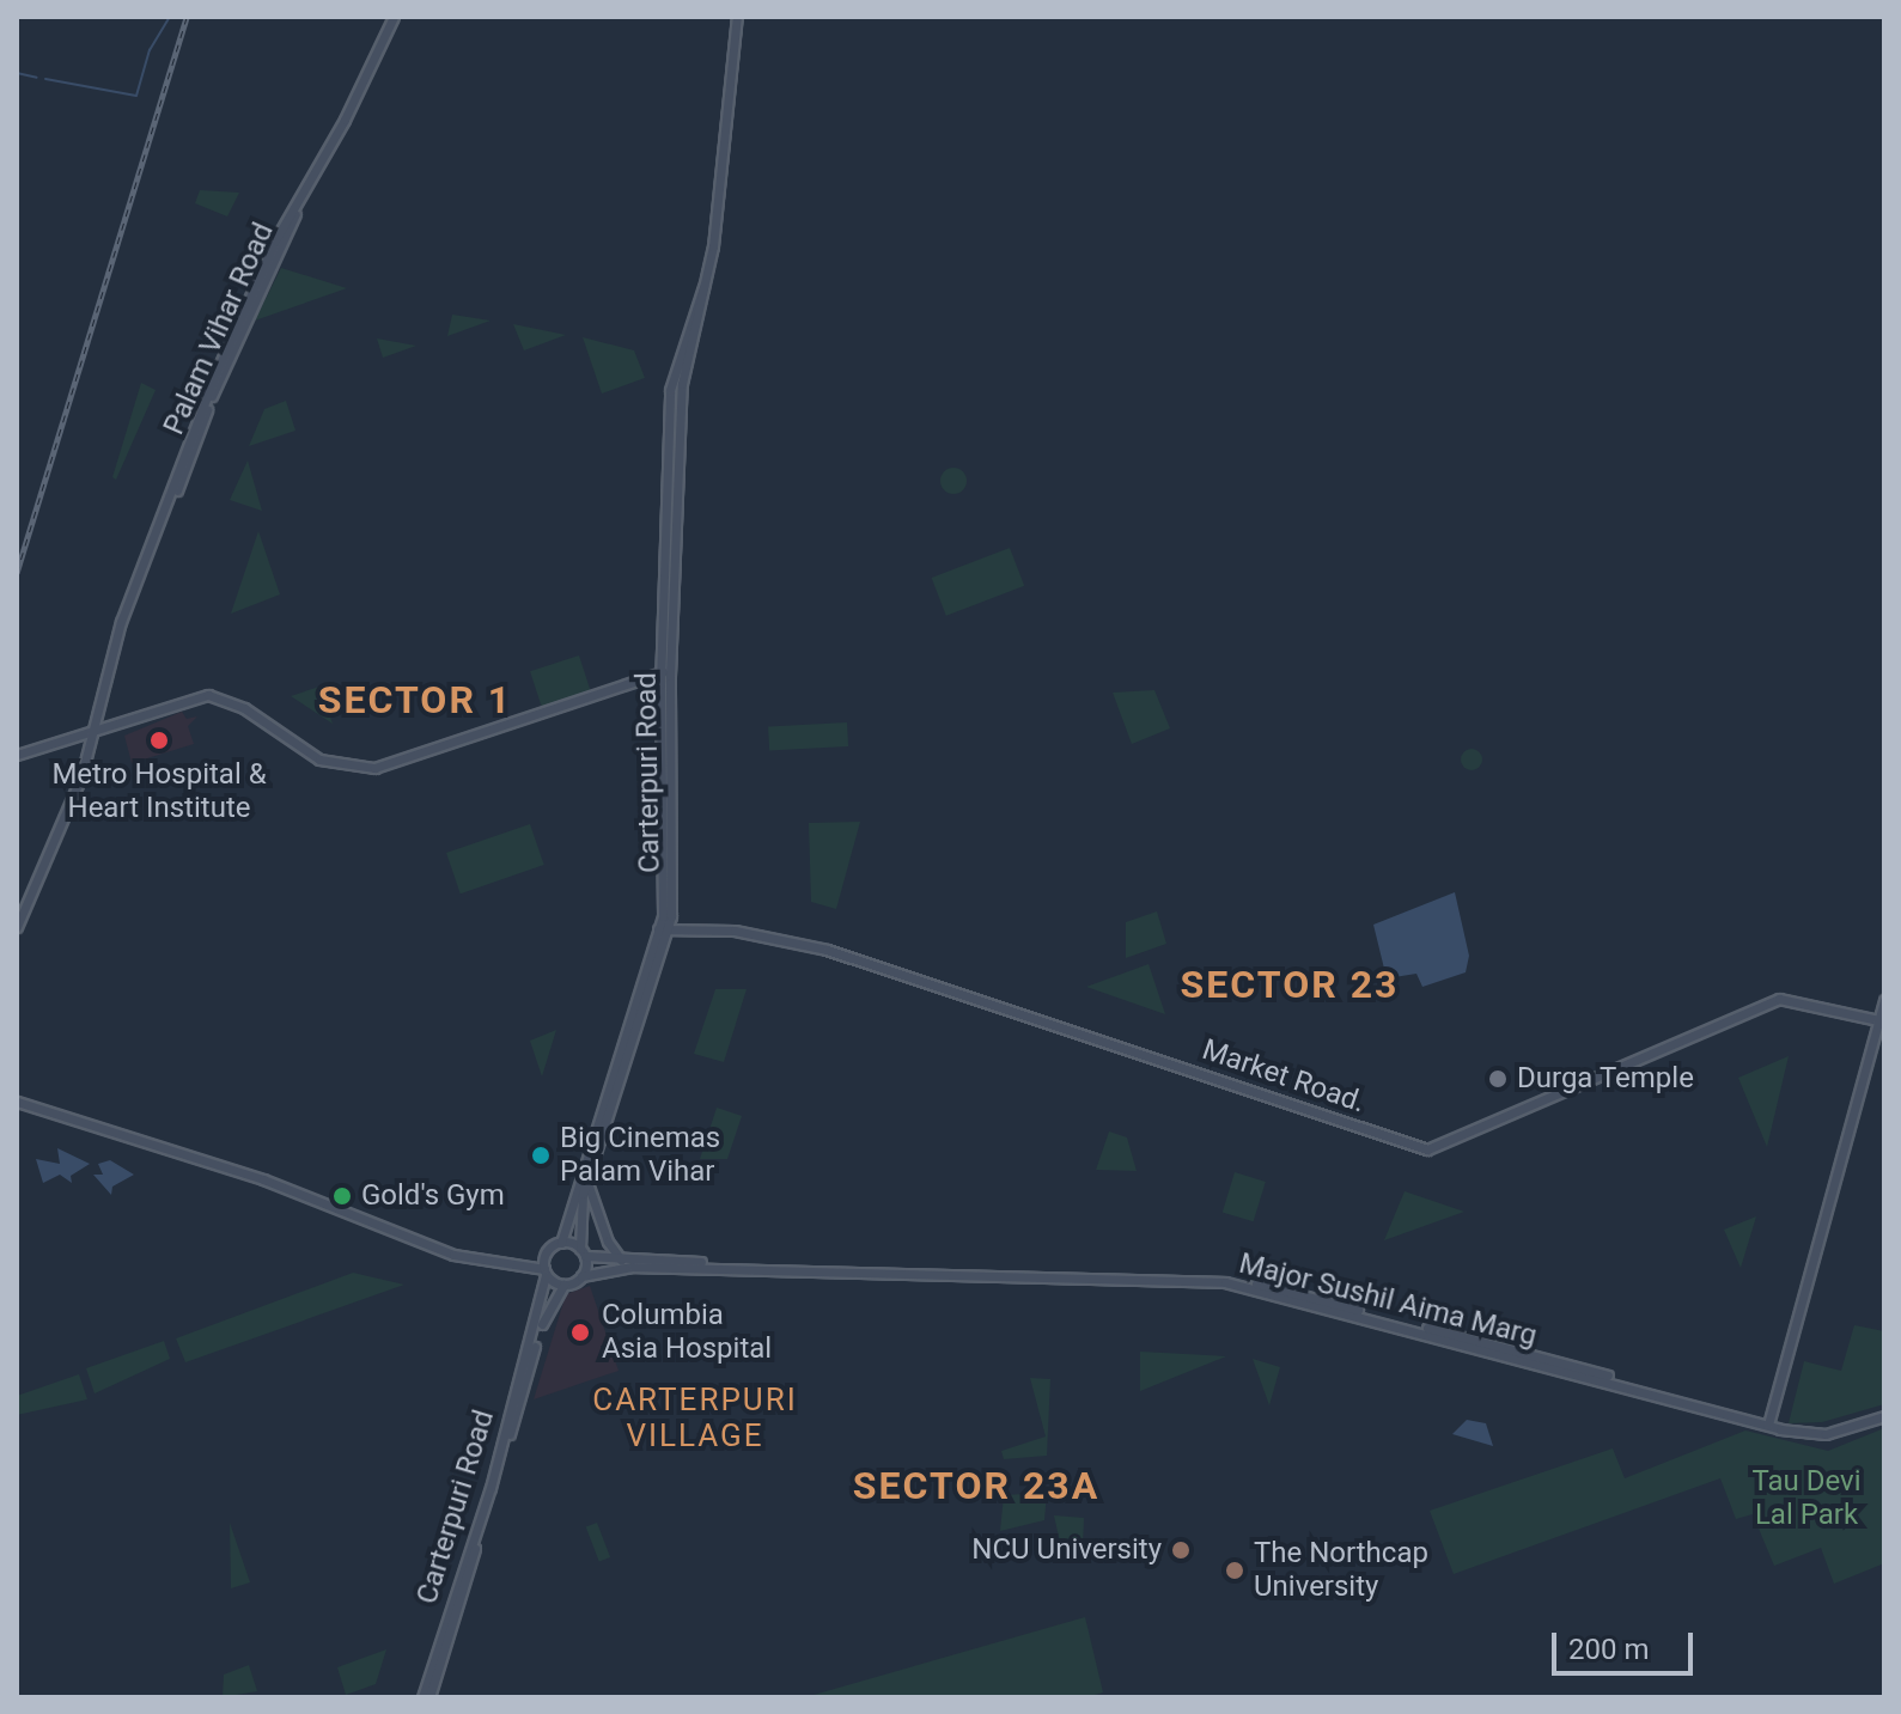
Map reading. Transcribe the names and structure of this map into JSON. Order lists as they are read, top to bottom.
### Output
{
  "streets": {
    "street": [
      "Palam Vihar Road",
      "Carterpuri Road",
      "Market Road.",
      "Major Sushil Aima Marg"
    ]
  },
  "crossings": [
    ["Carterpuri Road", "Market Road."],
    ["Carterpuri Road", "Major Sushil Aima Marg"]
  ],
  "districts": [
    "SECTOR 1",
    "SECTOR 23",
    "CARTERPURI VILLAGE",
    "SECTOR 23A"
  ],
  "parks": ["Tau Devi Lal Park"],
  "places": [
    "Metro Hospital & Heart Institute",
    "Durga Temple",
    "Big Cinemas Palam Vihar",
    "Gold's Gym",
    "Columbia Asia Hospital",
    "NCU University",
    "The Northcap University"
  ],
  "scale_bar": "200 m"
}
